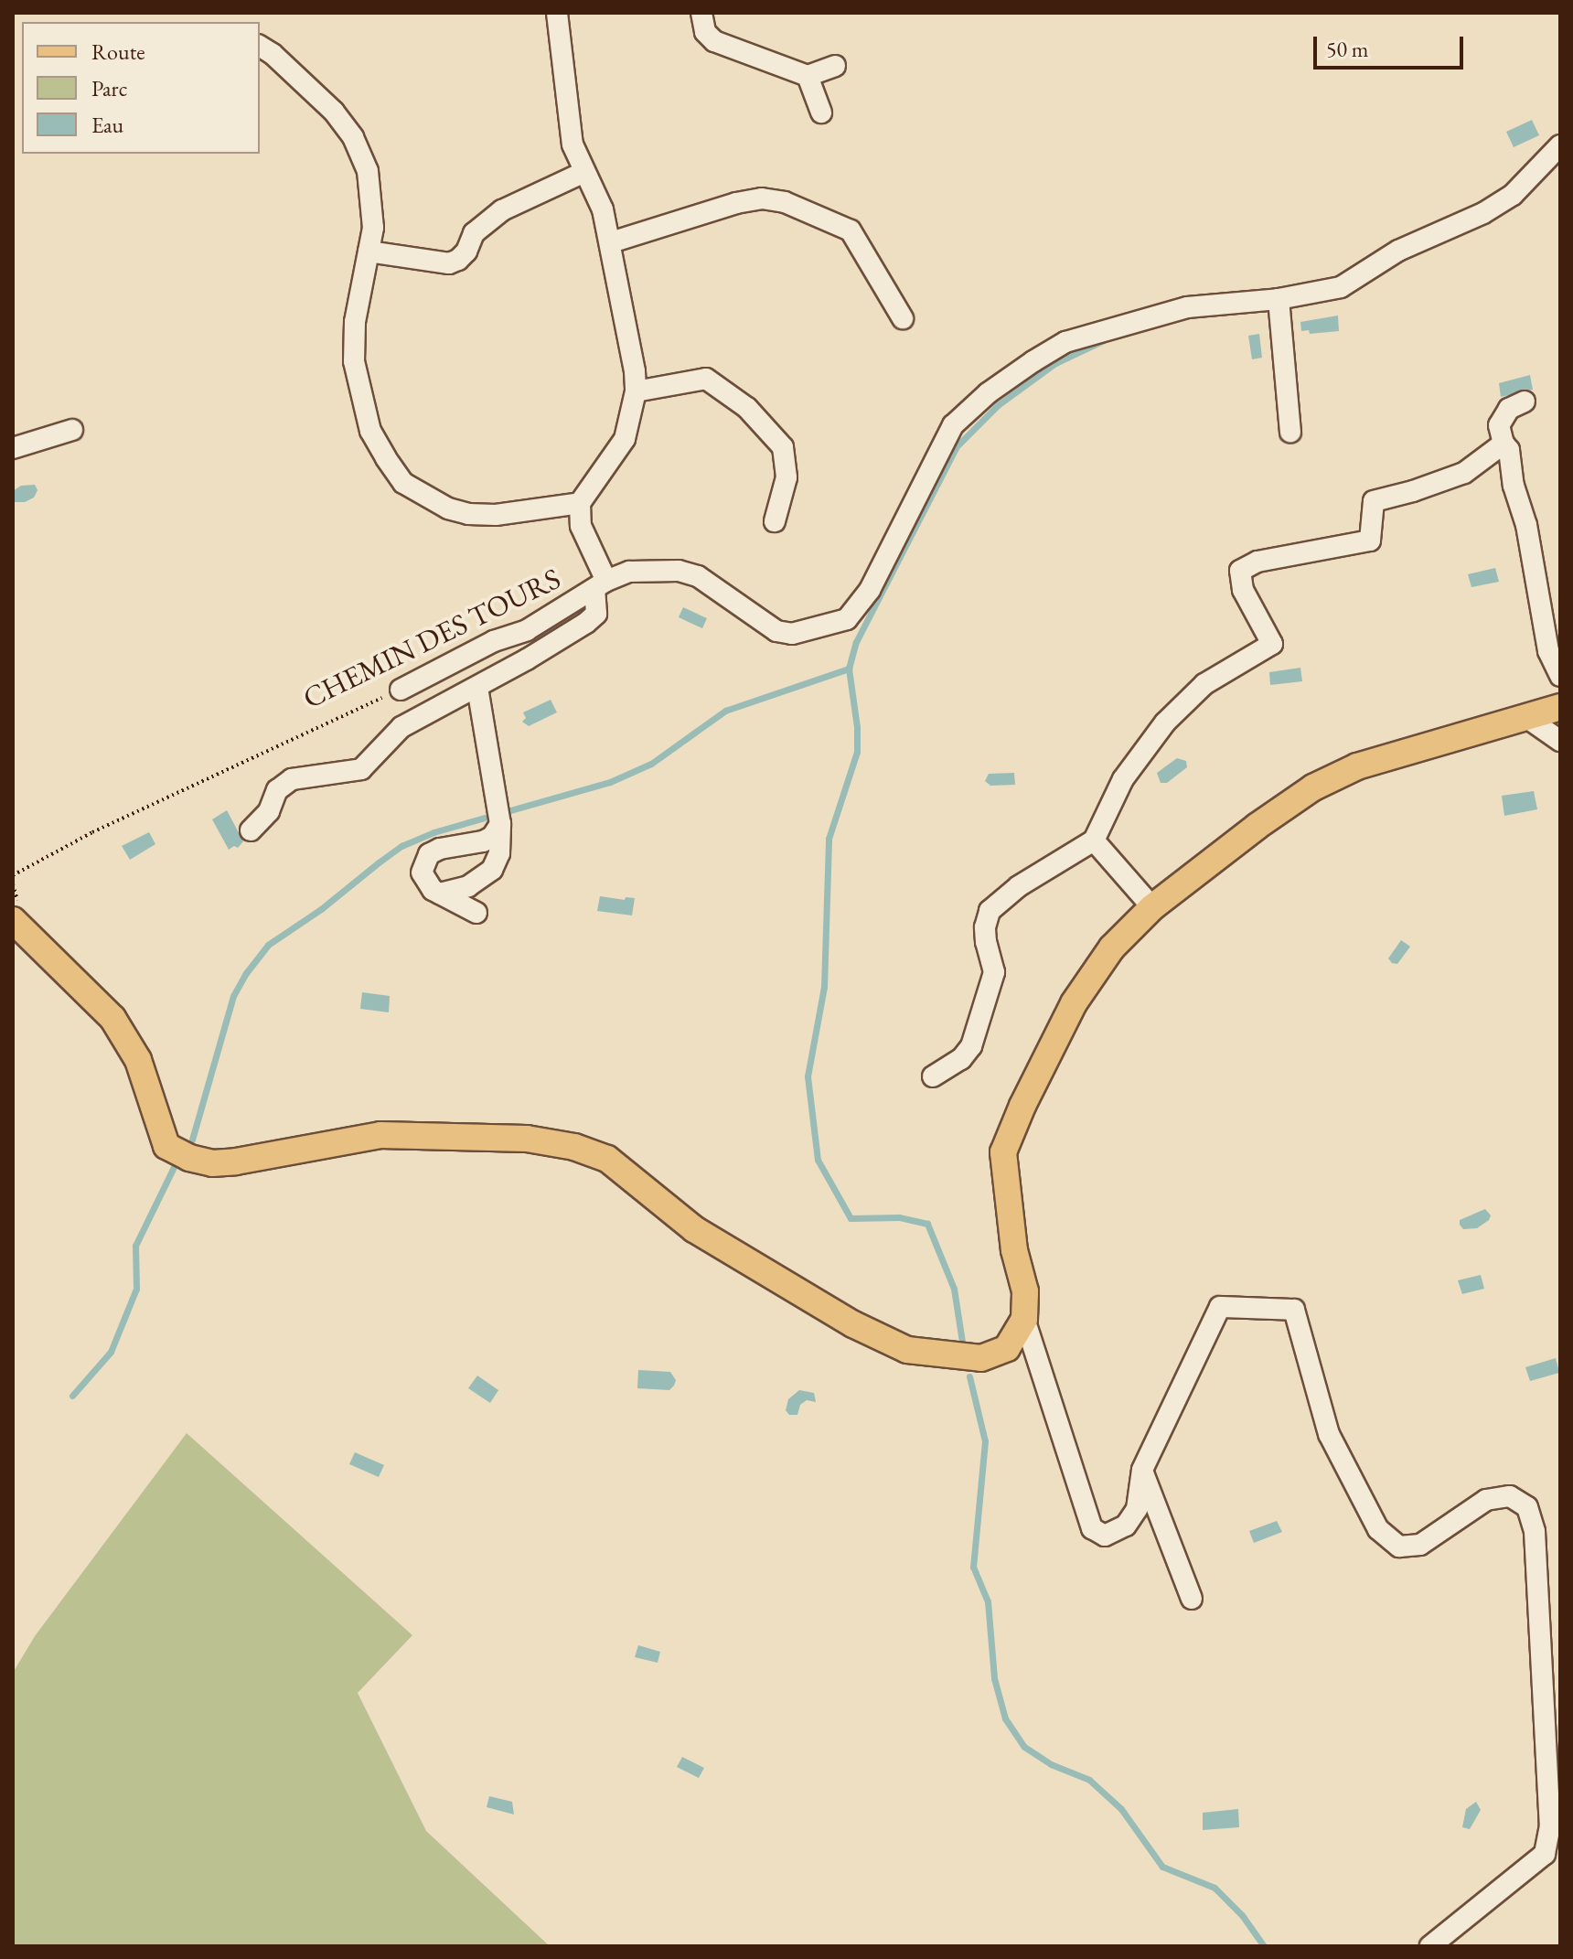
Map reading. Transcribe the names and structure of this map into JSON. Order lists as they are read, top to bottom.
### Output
{
  "streets": {
    "street": ["CHEMIN DES TOURS"]
  },
  "legend": ["Route", "Parc", "Eau"],
  "scale_bar": "50 m"
}
